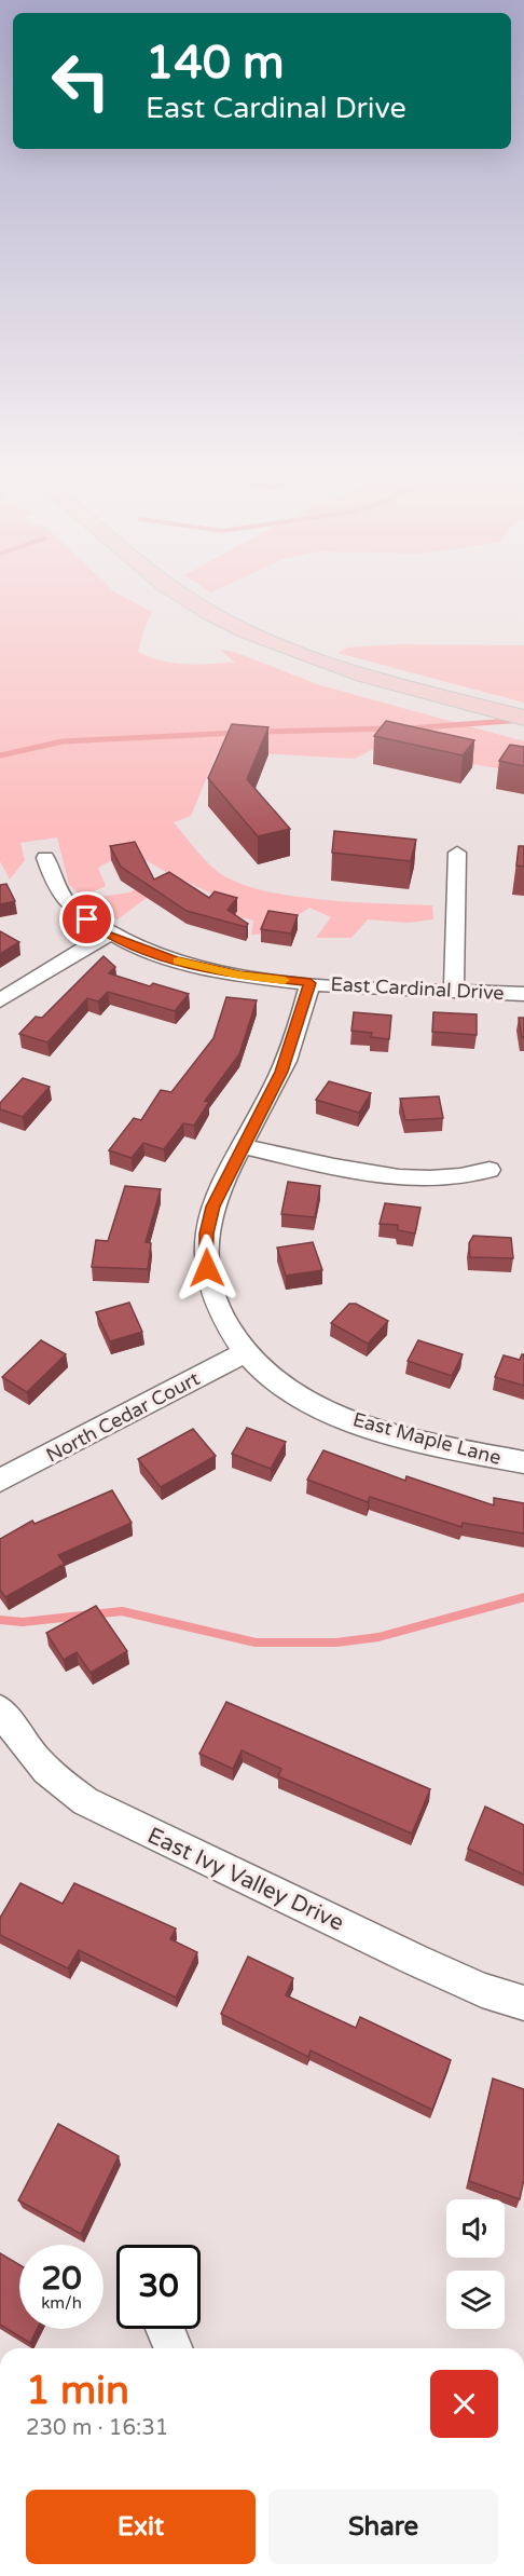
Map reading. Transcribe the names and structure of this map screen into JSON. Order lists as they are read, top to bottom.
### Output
{
  "streets": {
    "street": [
      "East Cardinal Drive",
      "North Cedar Court",
      "East Maple Lane",
      "East Ivy Valley Drive"
    ]
  },
  "crossings": [
    ["East Cardinal Drive", "East Maple Lane"],
    ["North Cedar Court", "East Maple Lane"]
  ],
  "page": {
    "turn": ["140 m", "East Cardinal Drive"],
    "speed": "20 km/h",
    "limit": "30",
    "heading": ["1 min", "230 m · 16:31"],
    "buttons": ["Exit", "Share"]
  }
}
